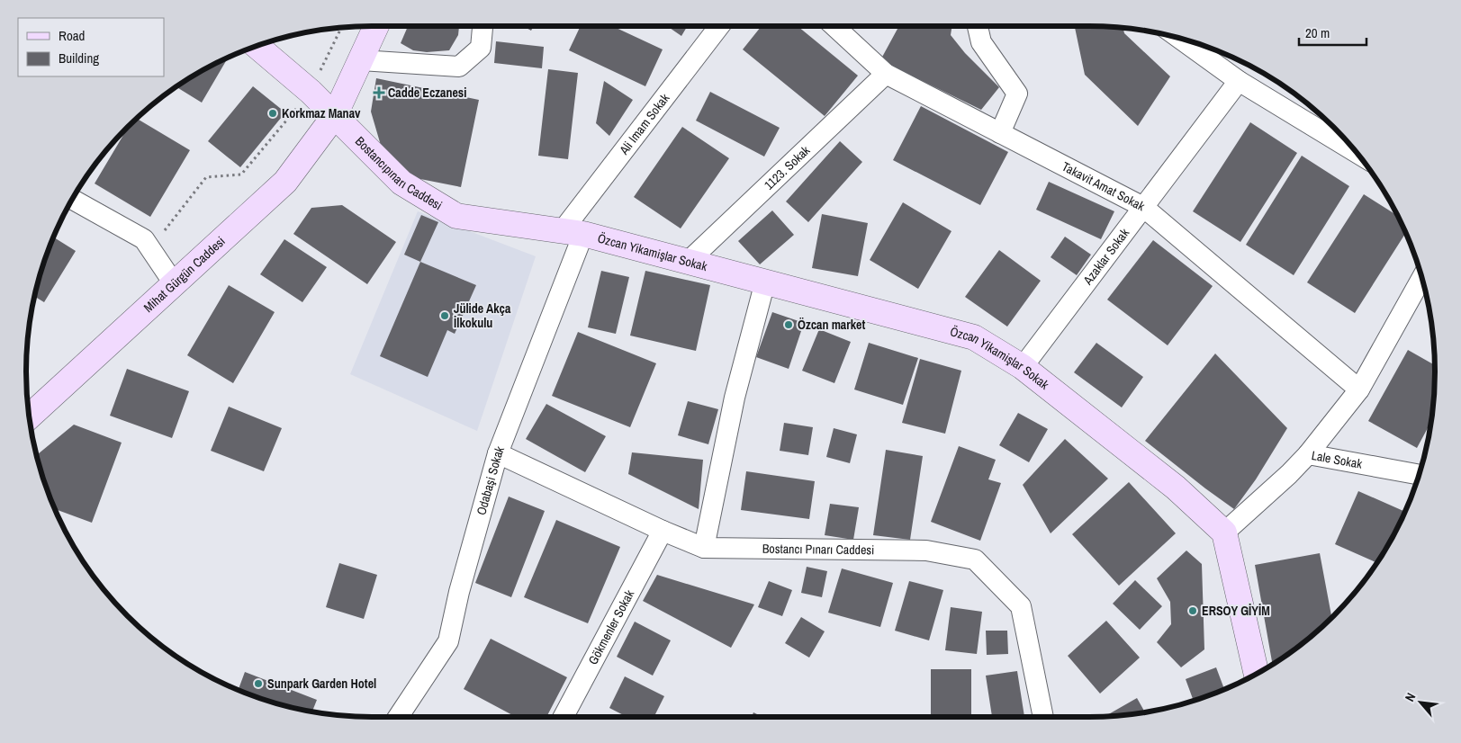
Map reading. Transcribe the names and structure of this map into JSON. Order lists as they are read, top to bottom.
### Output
{
  "streets": {
    "street": [
      "Ali Imam Sokak",
      "1123. Sokak",
      "Bostancıpınarı Caddesi",
      "Takavit Amat Sokak",
      "Özcan Yikamişlar Sokak",
      "Azaklar Sokak",
      "Mihat Gürgün Caddesi",
      "Lale Sokak",
      "Odabaşi Sokak",
      "Bostancı Pınarı Caddesi",
      "Gökmenler Sokak"
    ]
  },
  "crossings": [
    ["Ali Imam Sokak", "Bostancıpınarı Caddesi"],
    ["Ali Imam Sokak", "Özcan Yikamişlar Sokak"],
    ["Ali Imam Sokak", "Odabaşi Sokak"],
    ["1123. Sokak", "Takavit Amat Sokak"],
    ["1123. Sokak", "Özcan Yikamişlar Sokak"],
    ["Bostancıpınarı Caddesi", "Özcan Yikamişlar Sokak"],
    ["Bostancıpınarı Caddesi", "Mihat Gürgün Caddesi"],
    ["Bostancıpınarı Caddesi", "Odabaşi Sokak"],
    ["Takavit Amat Sokak", "Azaklar Sokak"],
    ["Özcan Yikamişlar Sokak", "Azaklar Sokak"],
    ["Özcan Yikamişlar Sokak", "Lale Sokak"],
    ["Özcan Yikamişlar Sokak", "Odabaşi Sokak"],
    ["Odabaşi Sokak", "Bostancı Pınarı Caddesi"],
    ["Bostancı Pınarı Caddesi", "Gökmenler Sokak"]
  ],
  "places": {
    "health": ["Cadde Eczanesi"],
    "other": [
      "Korkmaz Manav",
      "Jülide Akça İlkokulu",
      "Özcan market",
      "ERSOY GİYİM",
      "Sunpark Garden Hotel"
    ]
  },
  "legend": ["Road", "Building"],
  "scale_bar": "20 m",
  "north": "top left"
}
